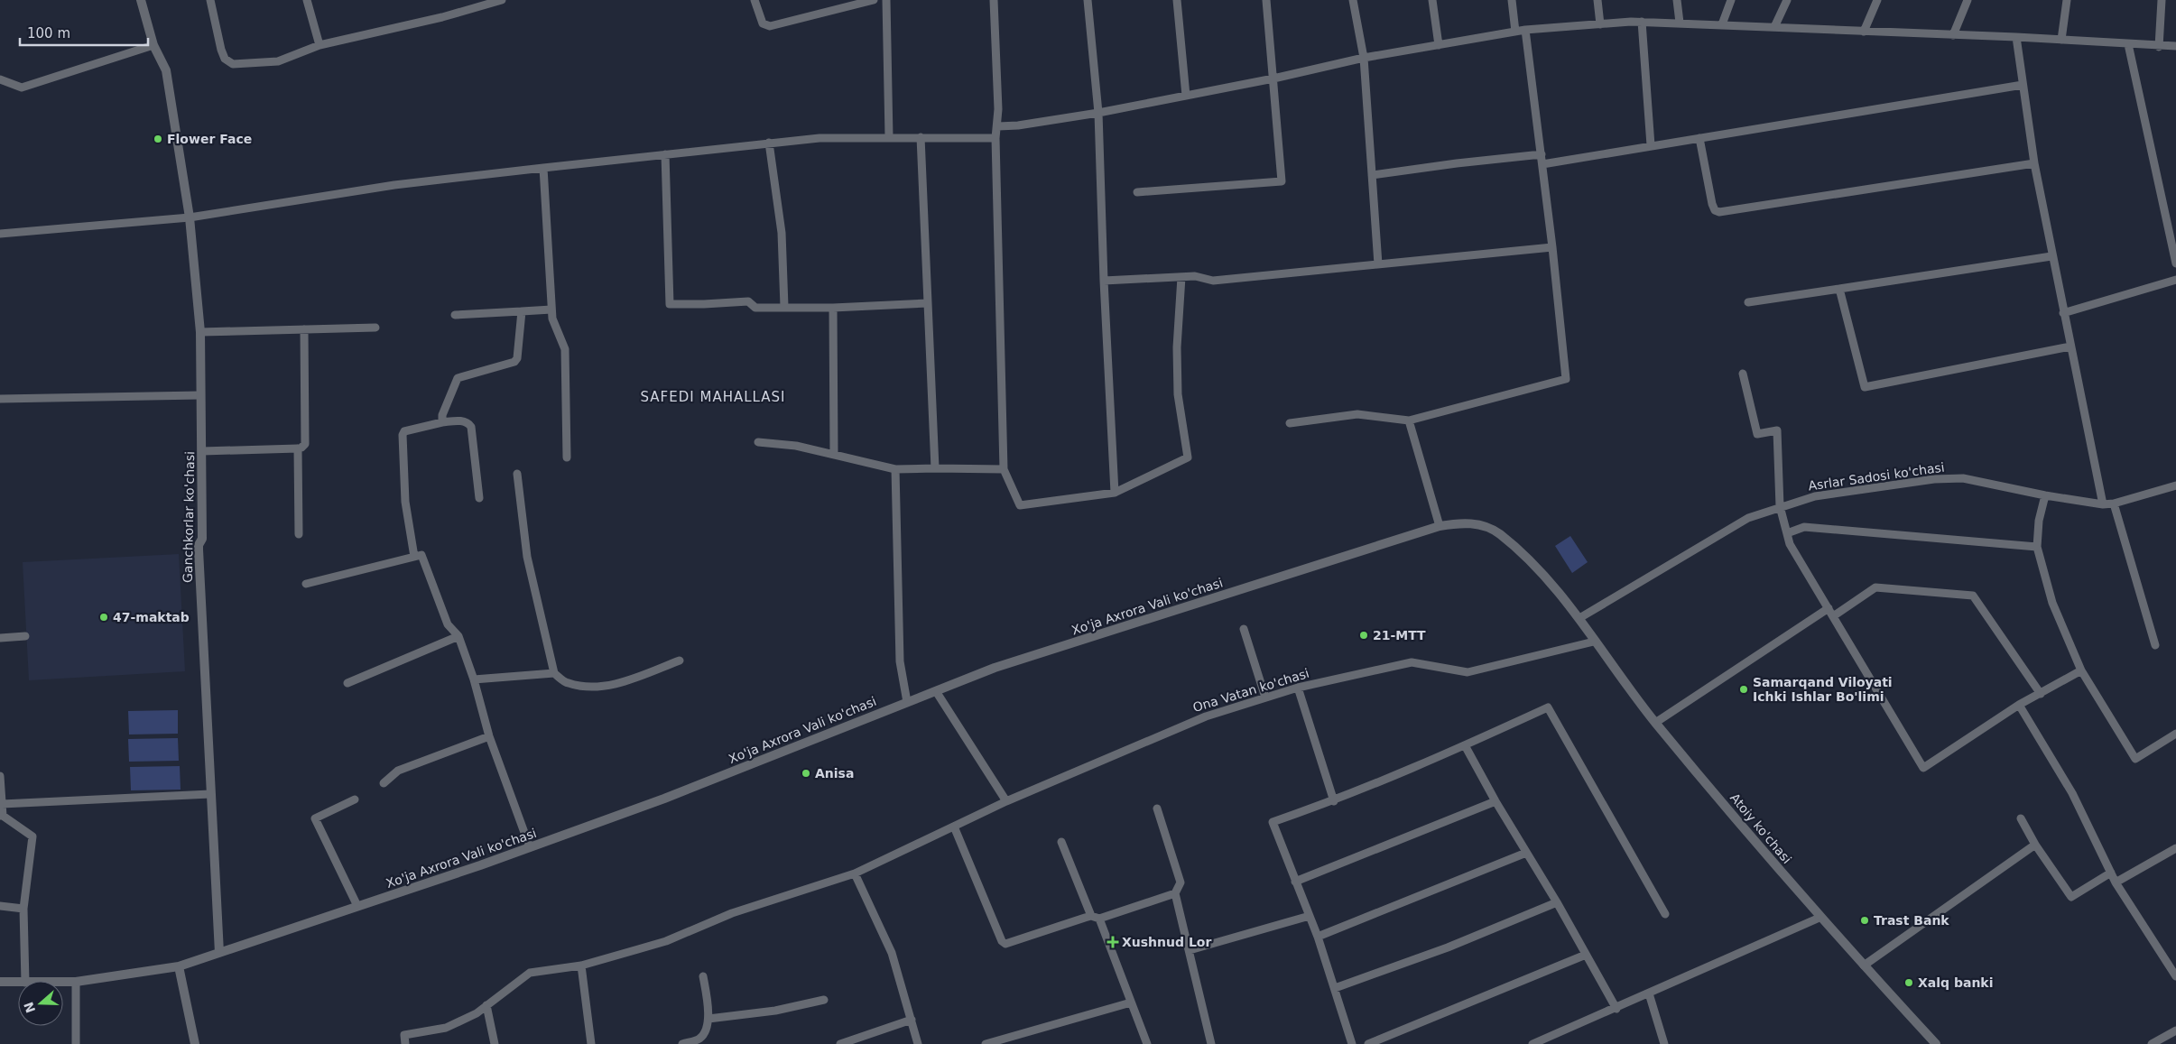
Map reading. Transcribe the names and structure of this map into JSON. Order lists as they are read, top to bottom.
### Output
{
  "streets": {
    "street": [
      "Asrlar Sadosi ko'chasi",
      "Ganchkorlar ko'chasi",
      "Xo'ja Axrora Vali ko'chasi",
      "Ona Vatan ko'chasi",
      "Atoiy ko'chasi"
    ]
  },
  "crossings": [
    ["Asrlar Sadosi ko'chasi", "Xo'ja Axrora Vali ko'chasi"],
    ["Asrlar Sadosi ko'chasi", "Atoiy ko'chasi"],
    ["Ganchkorlar ko'chasi", "Xo'ja Axrora Vali ko'chasi"],
    ["Xo'ja Axrora Vali ko'chasi", "Atoiy ko'chasi"],
    ["Ona Vatan ko'chasi", "Atoiy ko'chasi"]
  ],
  "districts": ["SAFEDI MAHALLASI"],
  "places": {
    "other": [
      "Flower Face",
      "47-maktab",
      "21-MTT",
      "Samarqand Viloyati Ichki Ishlar Bo'limi",
      "Anisa",
      "Trast Bank",
      "Xalq banki"
    ],
    "health": ["Xushnud Lor"]
  },
  "scale_bar": "100 m",
  "north": "left"
}
